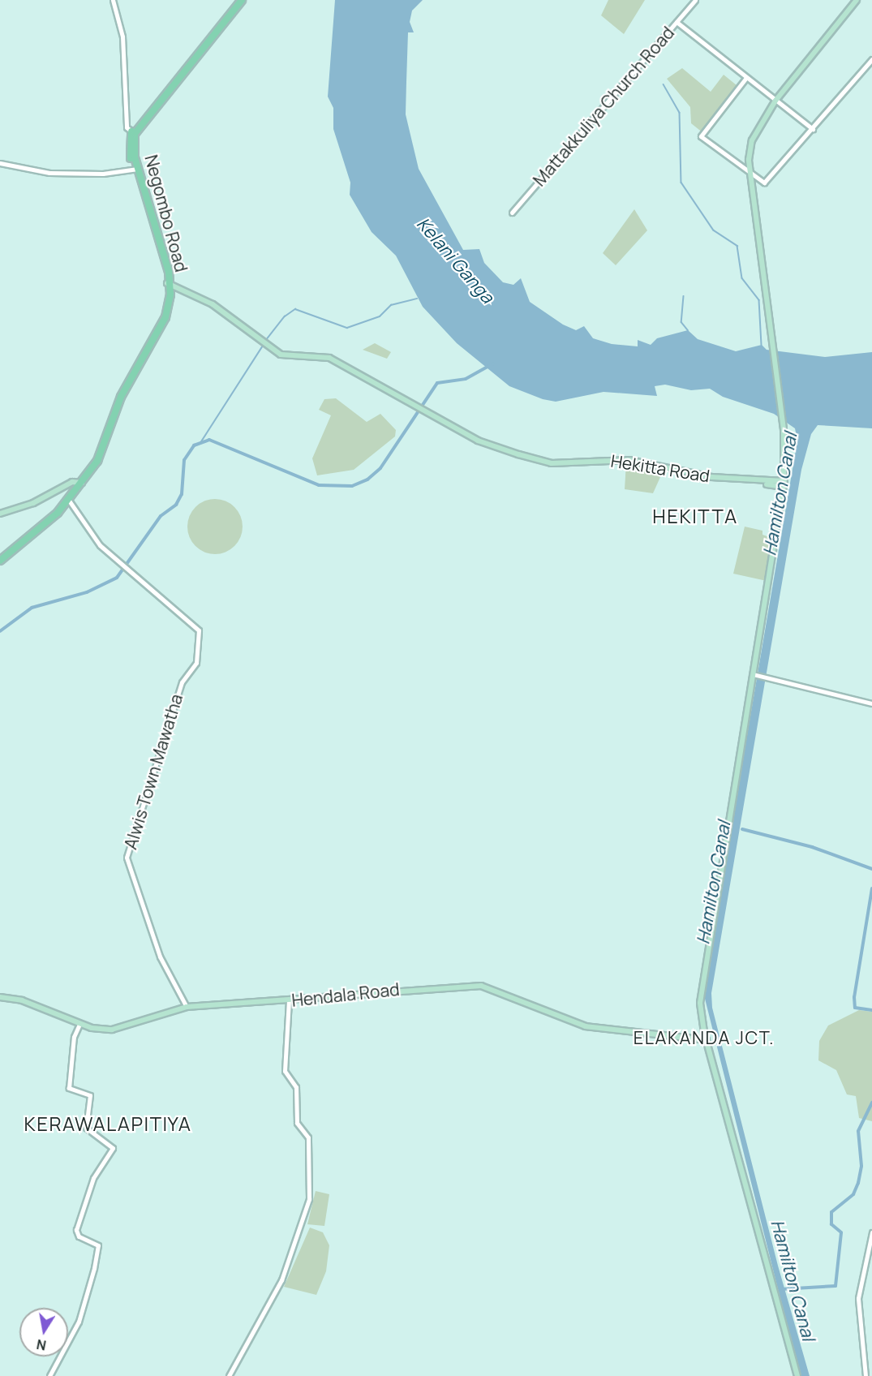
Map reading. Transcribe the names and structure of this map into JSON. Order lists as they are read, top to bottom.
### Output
{
  "streets": {
    "highway": ["Negombo Road"],
    "main road": ["Hekitta Road", "Hendala Road"],
    "street": ["Mattakkuliya Church Road", "Alwis Town Mawatha"]
  },
  "crossings": [
    ["Negombo Road", "Hekitta Road"],
    ["Negombo Road", "Alwis Town Mawatha"],
    ["Alwis Town Mawatha", "Hendala Road"]
  ],
  "districts": ["HEKITTA", "ELAKANDA JCT.", "KERAWALAPITIYA"],
  "water": ["Kelani Ganga", "Hamilton Canal"],
  "north": "bottom"
}
